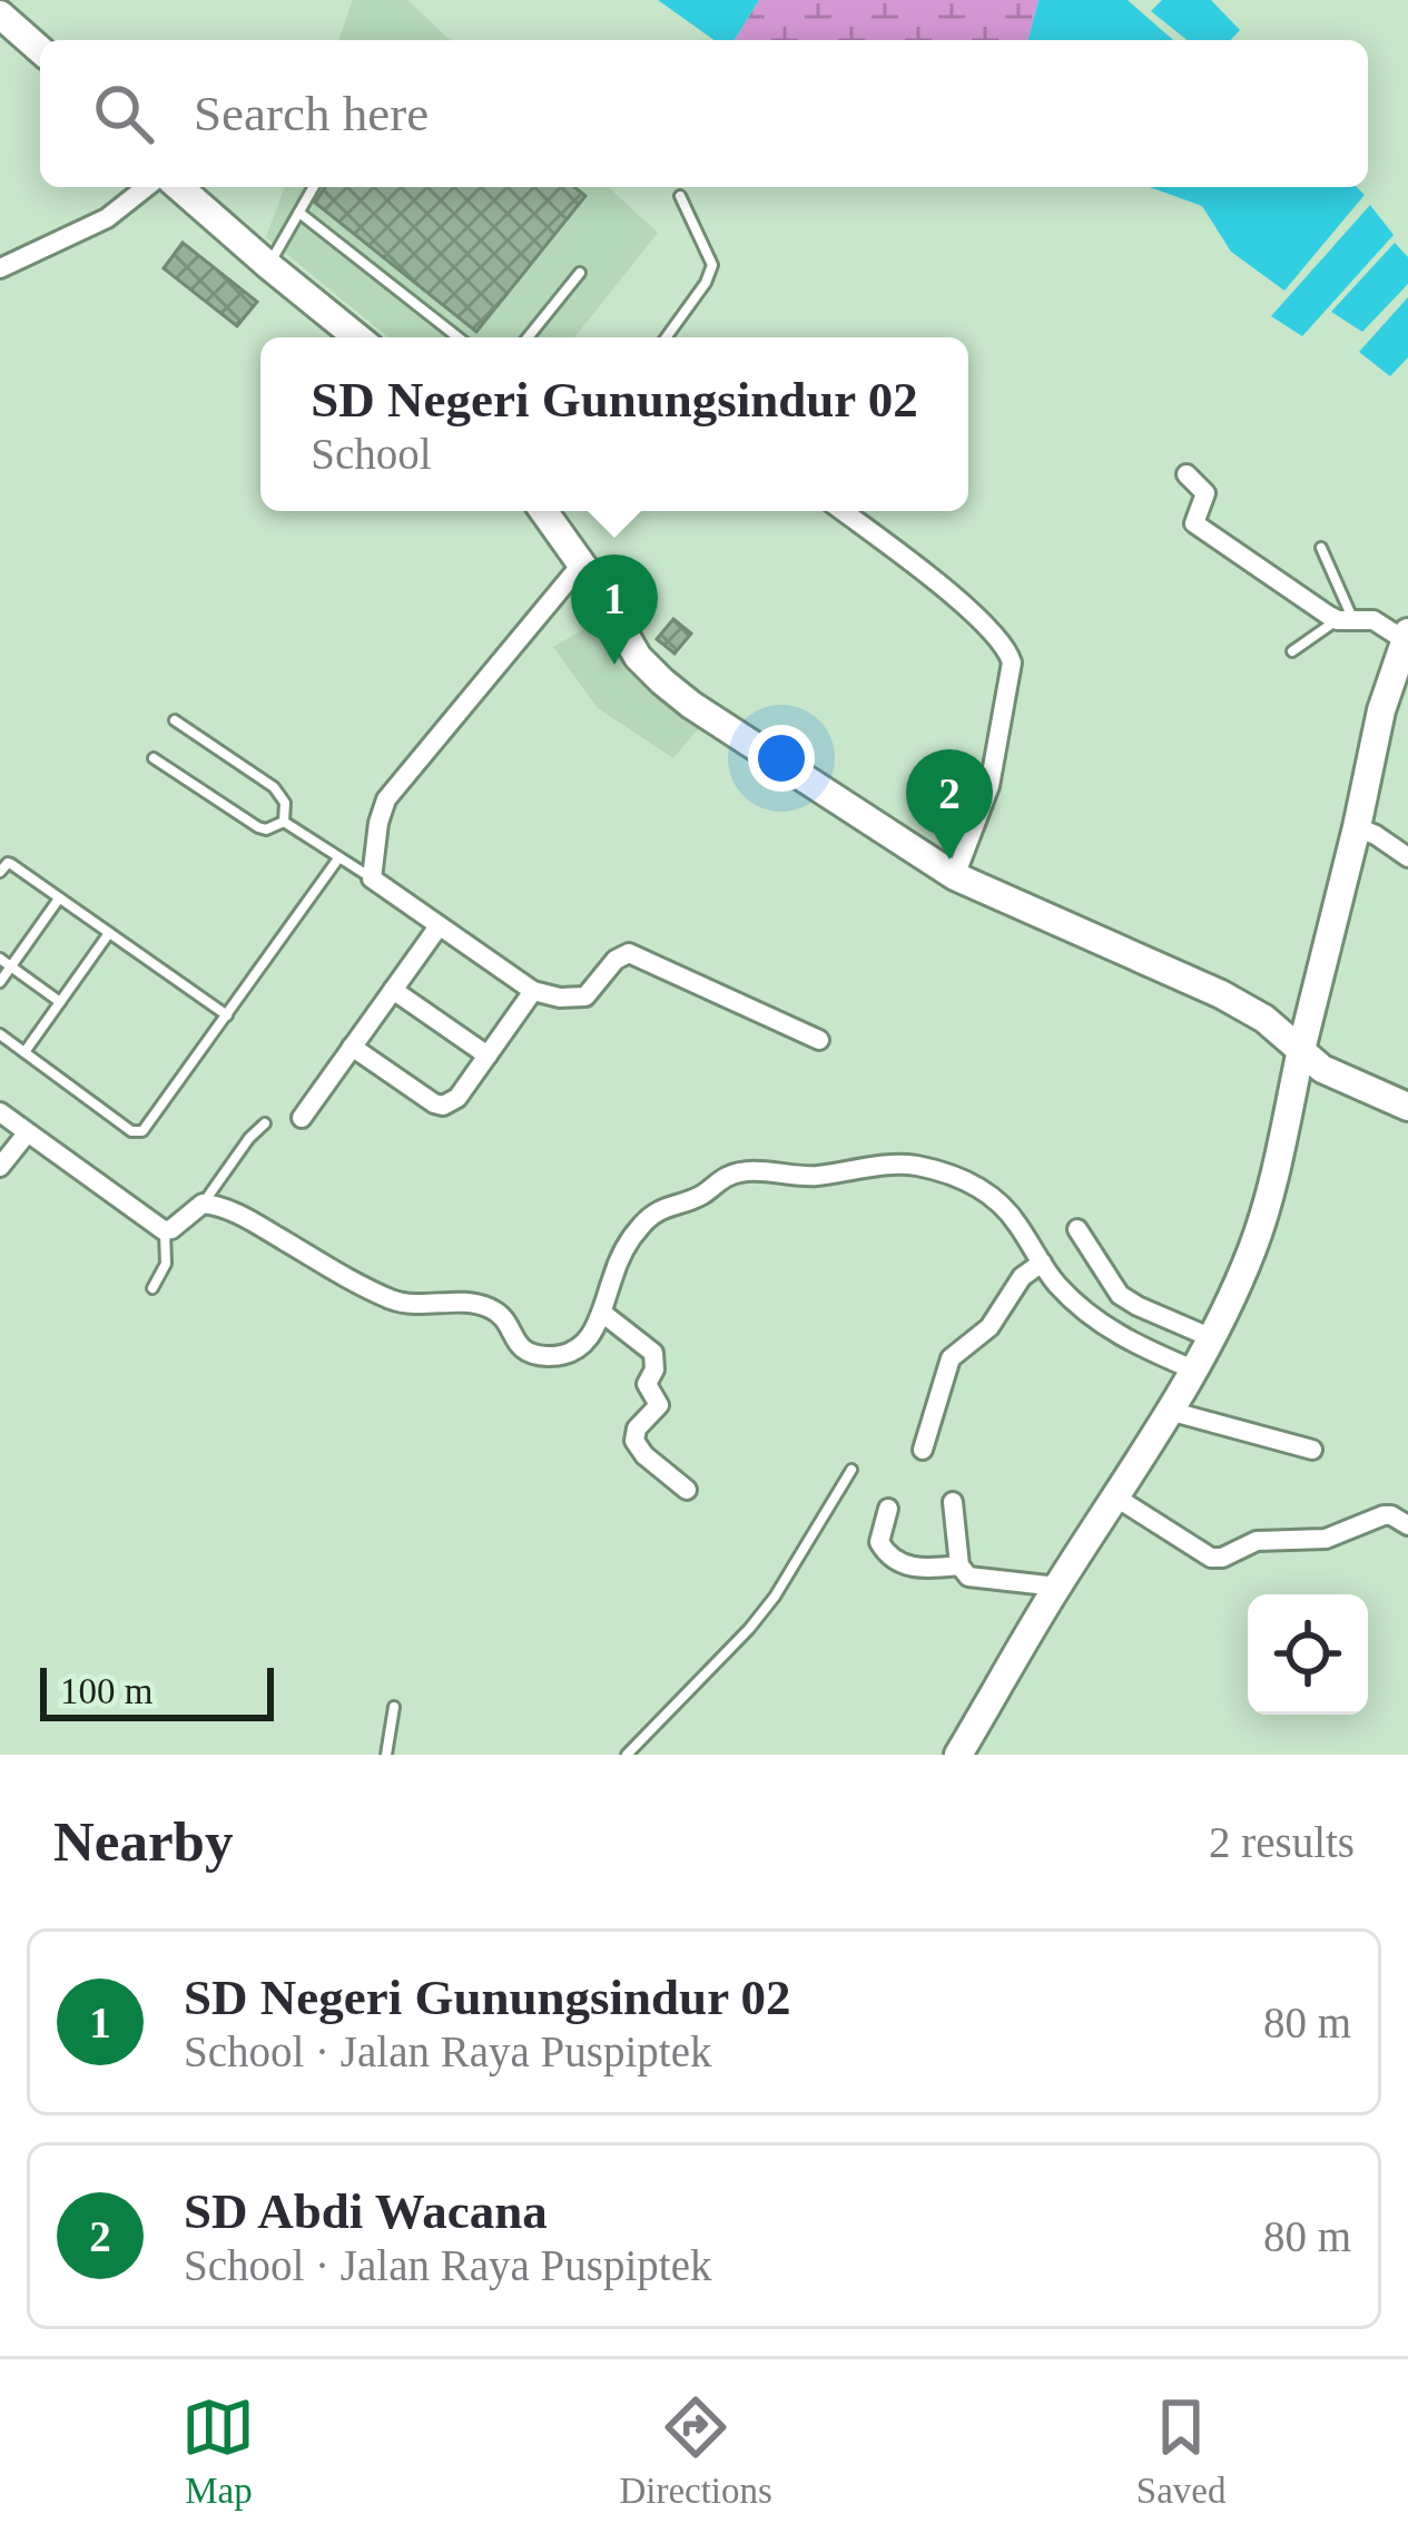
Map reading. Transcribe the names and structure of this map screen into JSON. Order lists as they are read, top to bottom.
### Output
{
  "scale_bar": "100 m",
  "page": {
    "search": "Search here",
    "popup": ["SD Negeri Gunungsindur 02", "School"],
    "pins": ["1", "2"],
    "scale": "100 m",
    "heading": ["Nearby", "2 results"],
    "list": [
      {
        "mark": "1",
        "name": "SD Negeri Gunungsindur 02",
        "note": "School · Jalan Raya Puspiptek",
        "value": "80 m"
      },
      {
        "mark": "2",
        "name": "SD Abdi Wacana",
        "note": "School · Jalan Raya Puspiptek",
        "value": "80 m"
      }
    ],
    "nav": ["Map", "Directions", "Saved"]
  }
}
